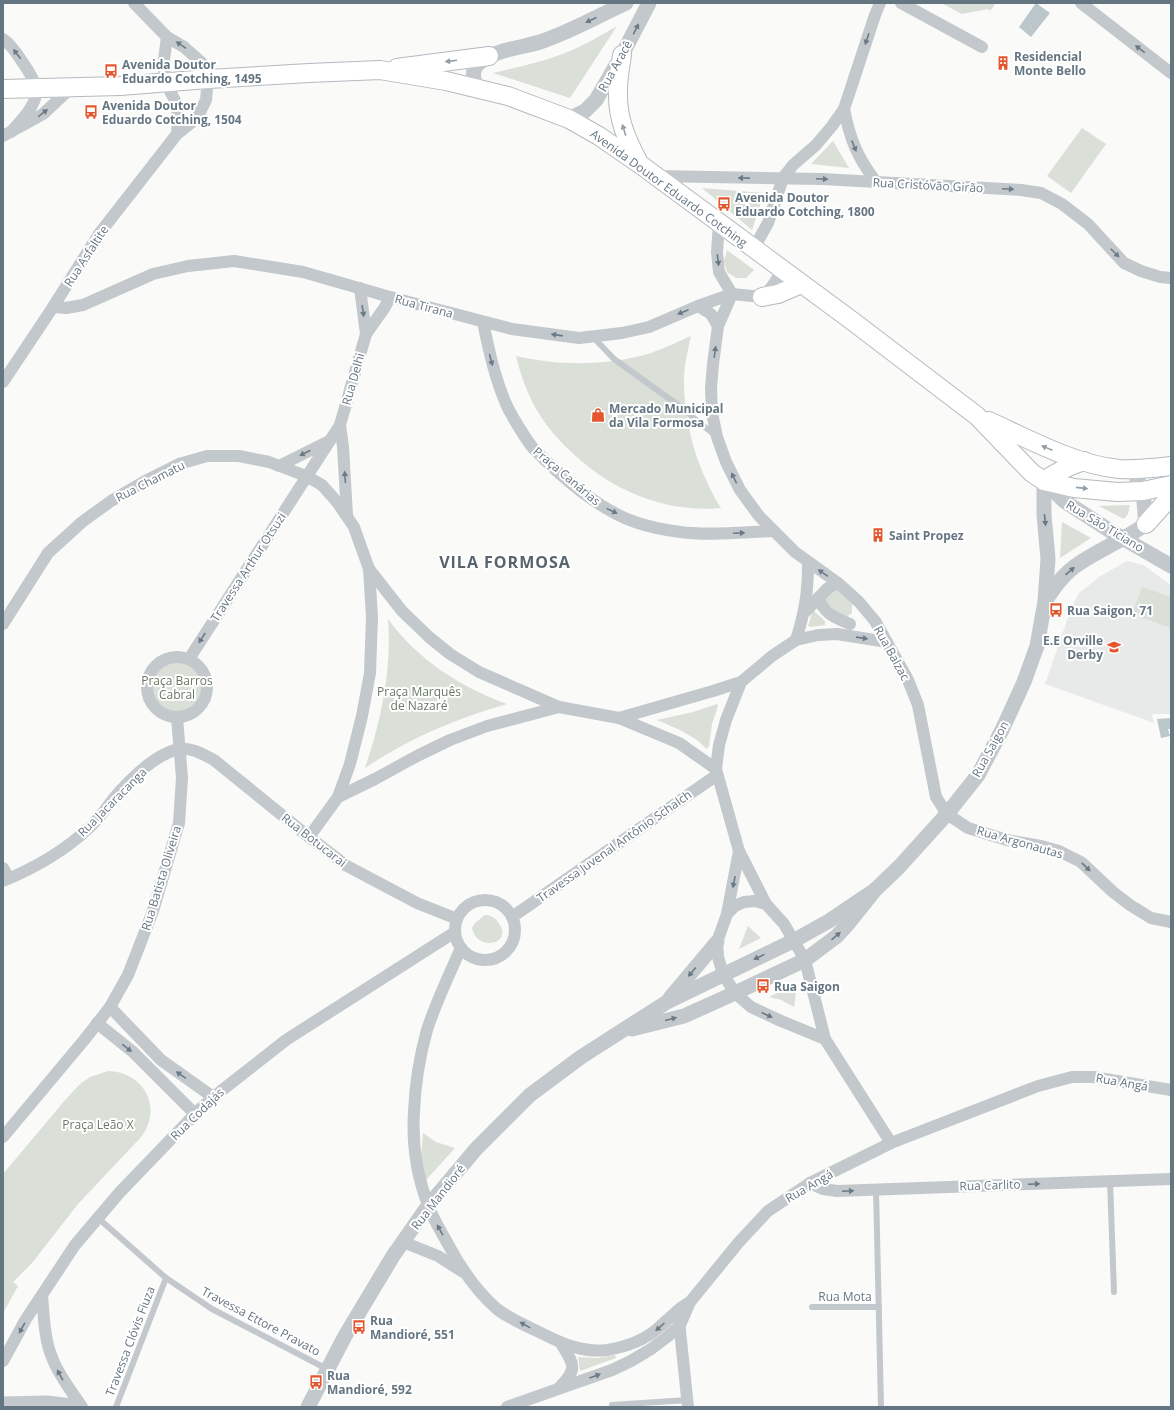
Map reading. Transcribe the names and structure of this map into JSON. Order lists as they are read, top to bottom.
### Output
{
  "streets": {
    "main road": ["Avenida Doutor Eduardo Cotching"],
    "street": [
      "Rua Aracê",
      "Rua Cristóvão Girão",
      "Rua Asfaltite",
      "Rua Tirana",
      "Rua Delhi",
      "Praça Canárias",
      "Rua Chamatu",
      "Rua São Ticiano",
      "Travessa Arthur Otsuzi",
      "Rua Balzac",
      "Rua Saigon",
      "Rua Jacaracanga",
      "Rua Botucarai",
      "Rua Argonautas",
      "Travessa Juvenal Antônio Schalch",
      "Rua Batista Oliveira",
      "Rua Angá",
      "Rua Codajás",
      "Rua Carlito",
      "Rua Mandioré"
    ],
    "lane": ["Rua Mota", "Travessa Ettore Pravato", "Travessa Clóvis Fiuza"]
  },
  "crossings": [
    ["Rua Aracê", "Avenida Doutor Eduardo Cotching"],
    ["Rua Cristóvão Girão", "Avenida Doutor Eduardo Cotching"],
    ["Avenida Doutor Eduardo Cotching", "Rua Asfaltite"],
    ["Avenida Doutor Eduardo Cotching", "Rua São Ticiano"],
    ["Avenida Doutor Eduardo Cotching", "Rua Saigon"],
    ["Rua Asfaltite", "Rua Tirana"],
    ["Rua Tirana", "Rua Delhi"],
    ["Rua Tirana", "Praça Canárias"],
    ["Rua Delhi", "Rua Chamatu"],
    ["Rua Delhi", "Travessa Arthur Otsuzi"],
    ["Praça Canárias", "Rua Balzac"],
    ["Rua Chamatu", "Travessa Arthur Otsuzi"],
    ["Rua São Ticiano", "Rua Saigon"],
    ["Travessa Arthur Otsuzi", "Rua Batista Oliveira"],
    ["Rua Balzac", "Rua Saigon"],
    ["Rua Balzac", "Rua Argonautas"],
    ["Rua Saigon", "Rua Argonautas"],
    ["Rua Saigon", "Rua Mandioré"],
    ["Rua Jacaracanga", "Rua Botucarai"],
    ["Rua Jacaracanga", "Rua Batista Oliveira"],
    ["Rua Botucarai", "Travessa Juvenal Antônio Schalch"],
    ["Rua Botucarai", "Rua Batista Oliveira"],
    ["Rua Botucarai", "Rua Codajás"],
    ["Travessa Juvenal Antônio Schalch", "Rua Codajás"],
    ["Rua Angá", "Rua Carlito"],
    ["Rua Codajás", "Travessa Clóvis Fiuza"],
    ["Rua Mandioré", "Travessa Ettore Pravato"],
    ["Travessa Ettore Pravato", "Travessa Clóvis Fiuza"]
  ],
  "one_way": [
    "Rua Aracê",
    "Praça Canárias",
    "Travessa Arthur Otsuzi",
    "Rua Argonautas",
    "Rua Carlito"
  ],
  "districts": ["VILA FORMOSA"],
  "parks": ["Praça Barros Cabral", "Praça Marquês de Nazaré", "Praça Leão X"],
  "places": {
    "building": ["Residencial Monte Bello", "Saint Propez"],
    "bus stop": [
      "Avenida Doutor Eduardo Cotching, 1495",
      "Avenida Doutor Eduardo Cotching, 1504",
      "Avenida Doutor Eduardo Cotching, 1800",
      "Rua Saigon, 71",
      "Rua Saigon",
      "Rua Mandioré, 551",
      "Rua Mandioré, 592"
    ],
    "shop": ["Mercado Municipal da Vila Formosa"],
    "school or university": ["E.E Orville Derby"]
  }
}
